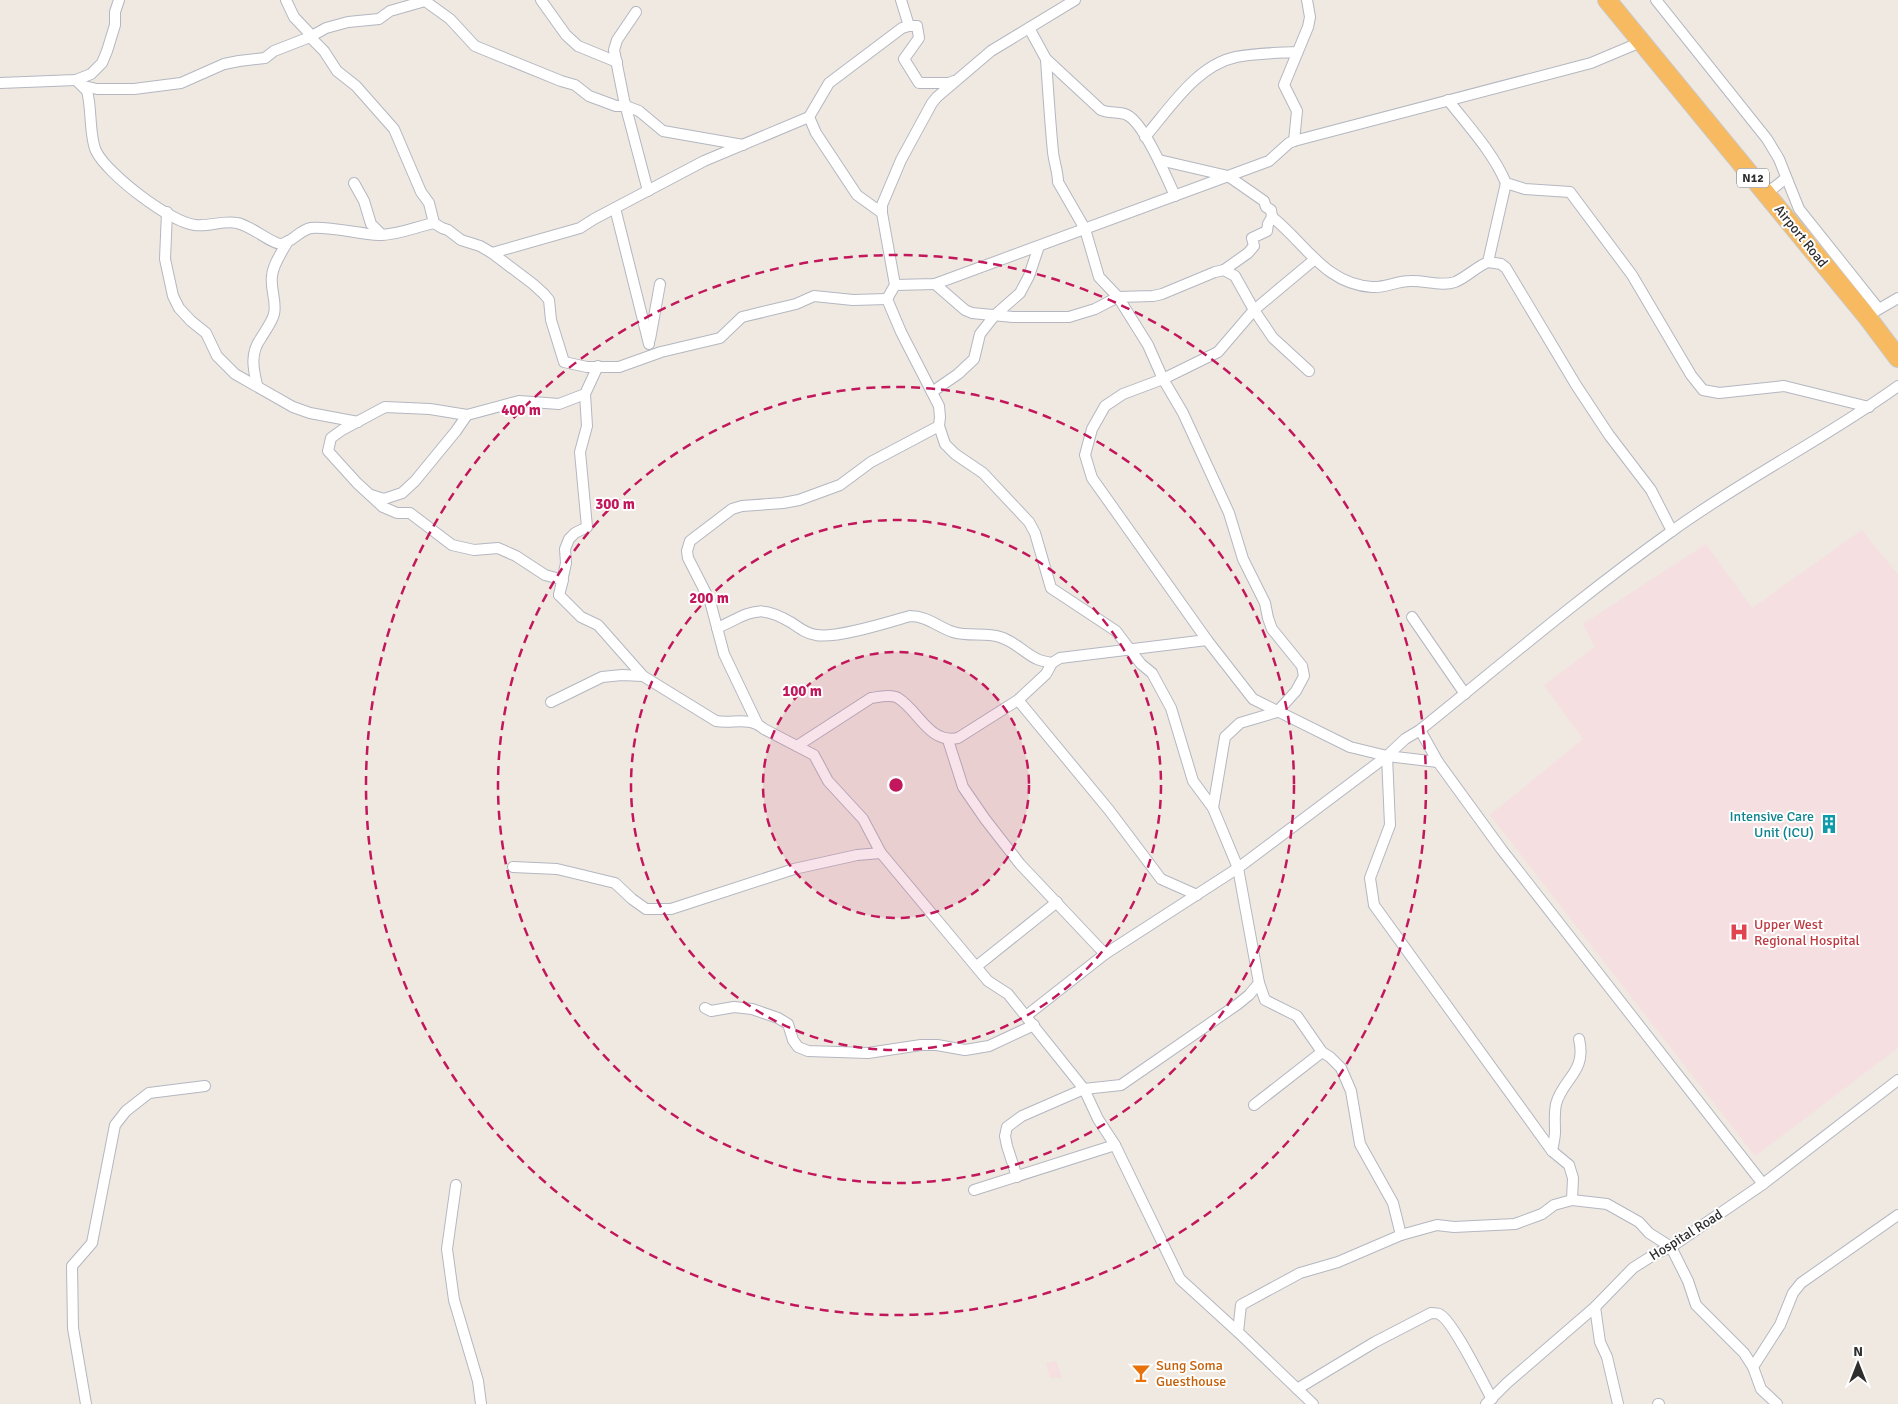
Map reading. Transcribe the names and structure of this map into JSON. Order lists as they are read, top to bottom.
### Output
{
  "streets": {
    "highway": ["N12", "Airport Road"],
    "street": ["Hospital Road"]
  },
  "places": {
    "building": ["Intensive Care Unit (ICU)"],
    "hospital": ["Upper West Regional Hospital"],
    "bar": ["Sung Soma Guesthouse"]
  },
  "north": "top",
  "rings": [
    "400 m",
    "300 m",
    "200 m",
    "100 m"
  ]
}
